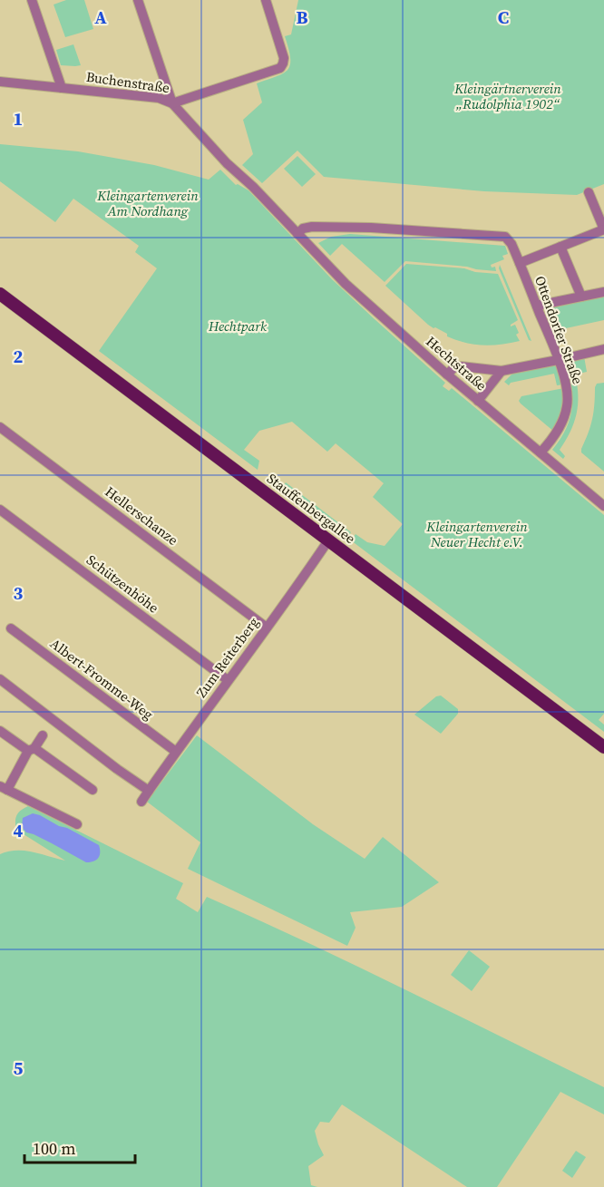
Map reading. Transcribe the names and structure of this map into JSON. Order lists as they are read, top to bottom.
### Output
{
  "streets": {
    "main road": ["Stauffenbergallee"],
    "street": [
      "Buchenstraße",
      "Ottendorfer Straße",
      "Hechtstraße",
      "Hellerschanze",
      "Schützenhöhe",
      "Zum Reiterberg",
      "Albert-Fromme-Weg"
    ]
  },
  "crossings": [
    ["Buchenstraße", "Hechtstraße"],
    ["Ottendorfer Straße", "Hechtstraße"],
    ["Stauffenbergallee", "Zum Reiterberg"],
    ["Hellerschanze", "Zum Reiterberg"],
    ["Schützenhöhe", "Zum Reiterberg"],
    ["Zum Reiterberg", "Albert-Fromme-Weg"]
  ],
  "parks": [
    "Kleingärtnerverein „Rudolphia 1902“",
    "Kleingartenverein Am Nordhang",
    "Hechtpark",
    "Kleingartenverein Neuer Hecht e.V."
  ],
  "scale_bar": "100 m",
  "grid": {
    "columns": ["A", "B", "C"],
    "rows": [
      "1",
      "2",
      "3",
      "4",
      "5"
    ]
  }
}
